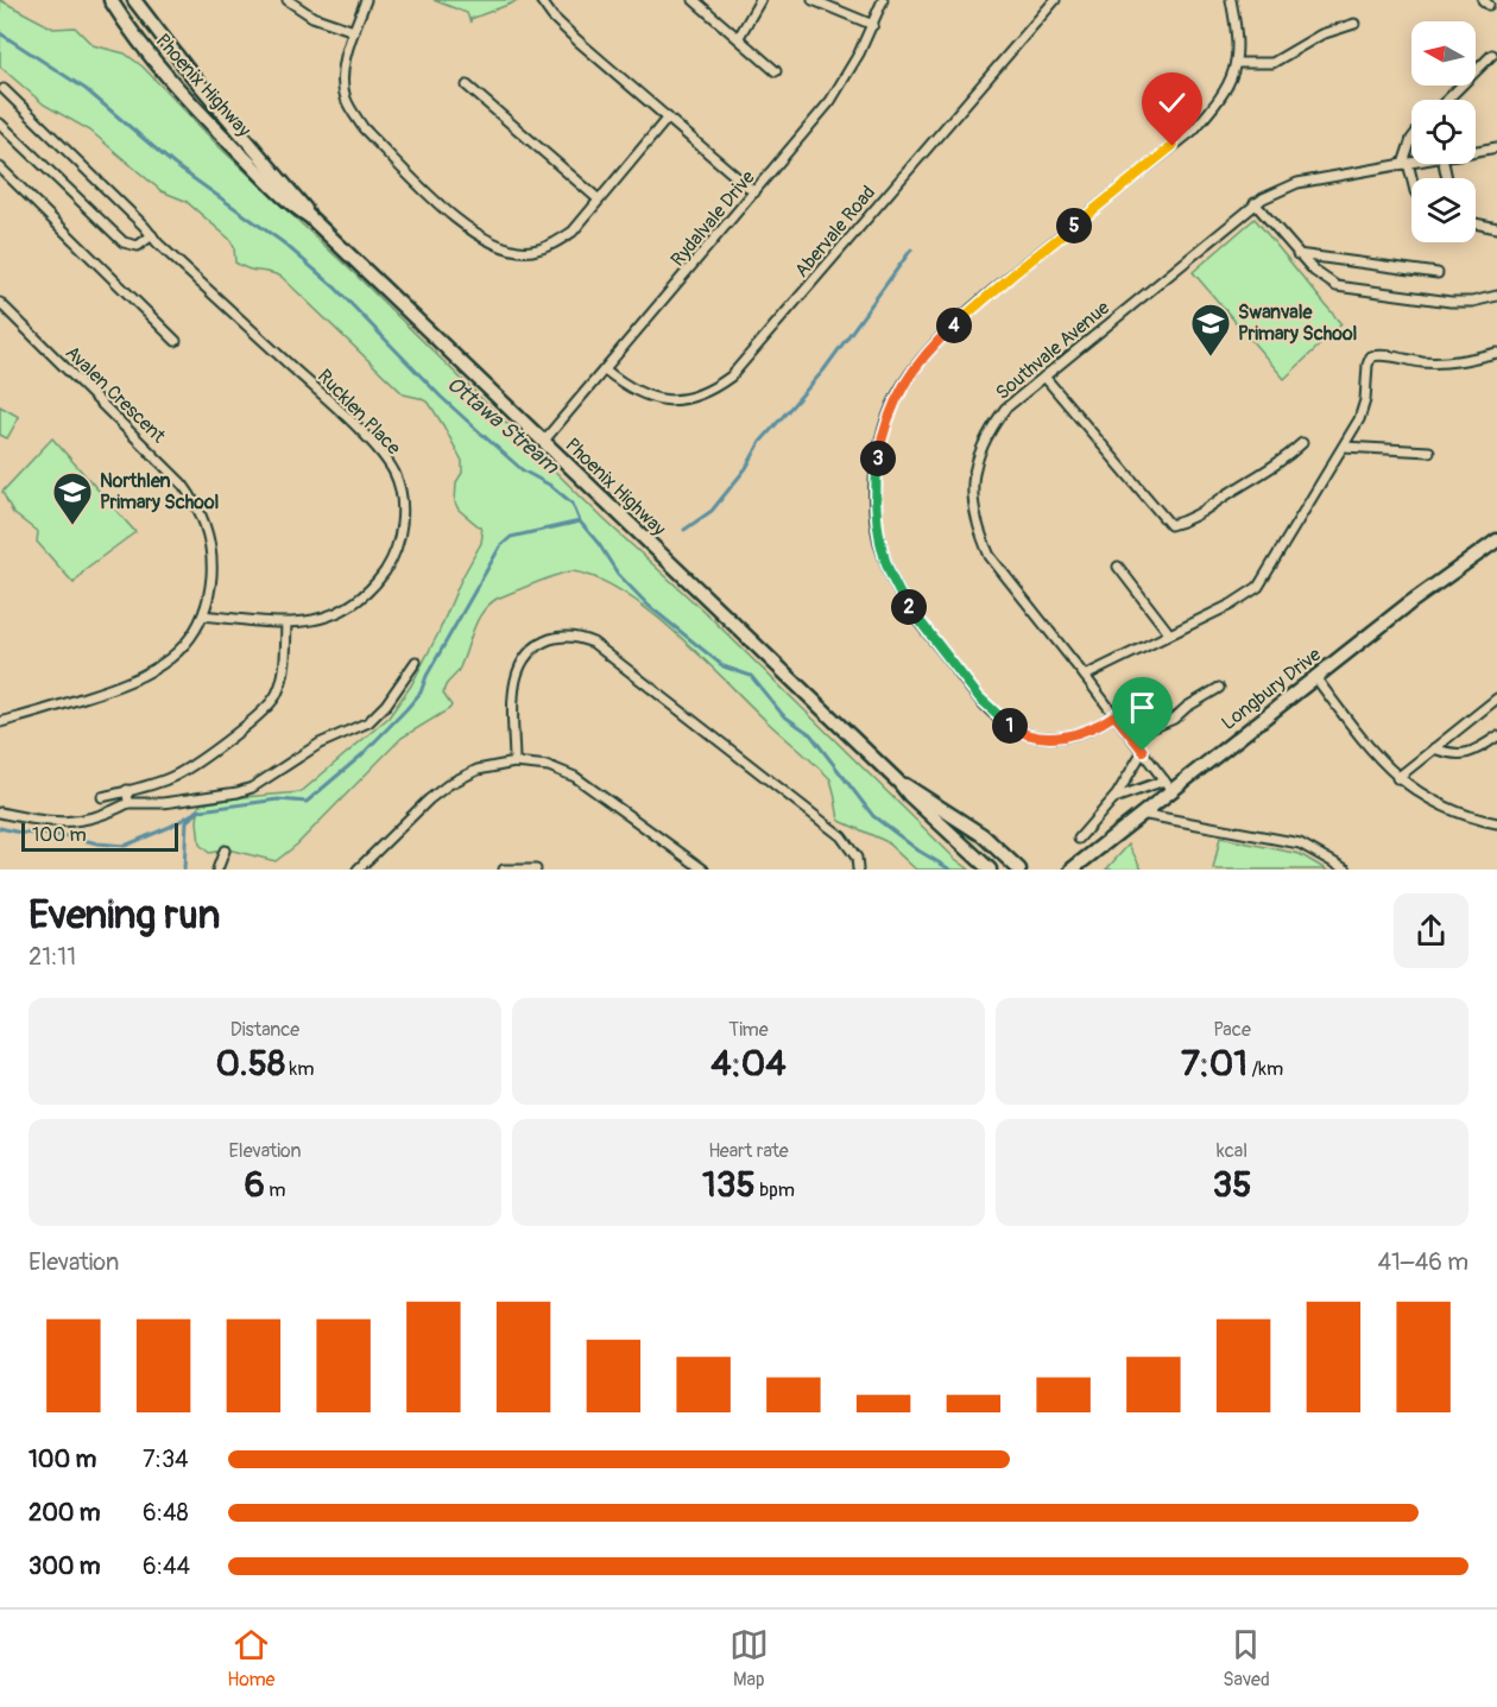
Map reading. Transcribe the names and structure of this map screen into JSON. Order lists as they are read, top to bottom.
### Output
{
  "streets": {
    "main road": ["Phoenix Highway", "Longbury Drive"],
    "street": [
      "Rydalvale Drive",
      "Abervale Road",
      "Southvale Avenue",
      "Avalen Crescent",
      "Rucklen Place"
    ]
  },
  "crossings": [
    ["Phoenix Highway", "Rydalvale Drive"],
    ["Rydalvale Drive", "Abervale Road"],
    ["Southvale Avenue", "Longbury Drive"],
    ["Avalen Crescent", "Rucklen Place"]
  ],
  "water": ["Ottawa Stream"],
  "places": {
    "school or university": ["Swanvale Primary School", "Northlen Primary School"]
  },
  "scale_bar": "100 m",
  "north": "left",
  "page": {
    "pins": [
      "5",
      "4",
      "3",
      "2",
      "1"
    ],
    "scale": "100 m",
    "heading": ["Evening run", "21:11"],
    "stats": [
      ["Distance", "0.58 km"],
      ["Time", "4:04"],
      ["Pace", "7:01 /km"],
      ["Elevation", "6 m"],
      ["Heart rate", "135 bpm"],
      ["kcal", "35"]
    ],
    "chart": ["Elevation", "41–46 m"],
    "list": [
      {
        "name": "100 m",
        "note": "7:34"
      },
      {
        "name": "200 m",
        "note": "6:48"
      },
      {
        "name": "300 m",
        "note": "6:44"
      }
    ],
    "tabs": ["Home", "Map", "Saved"]
  }
}
